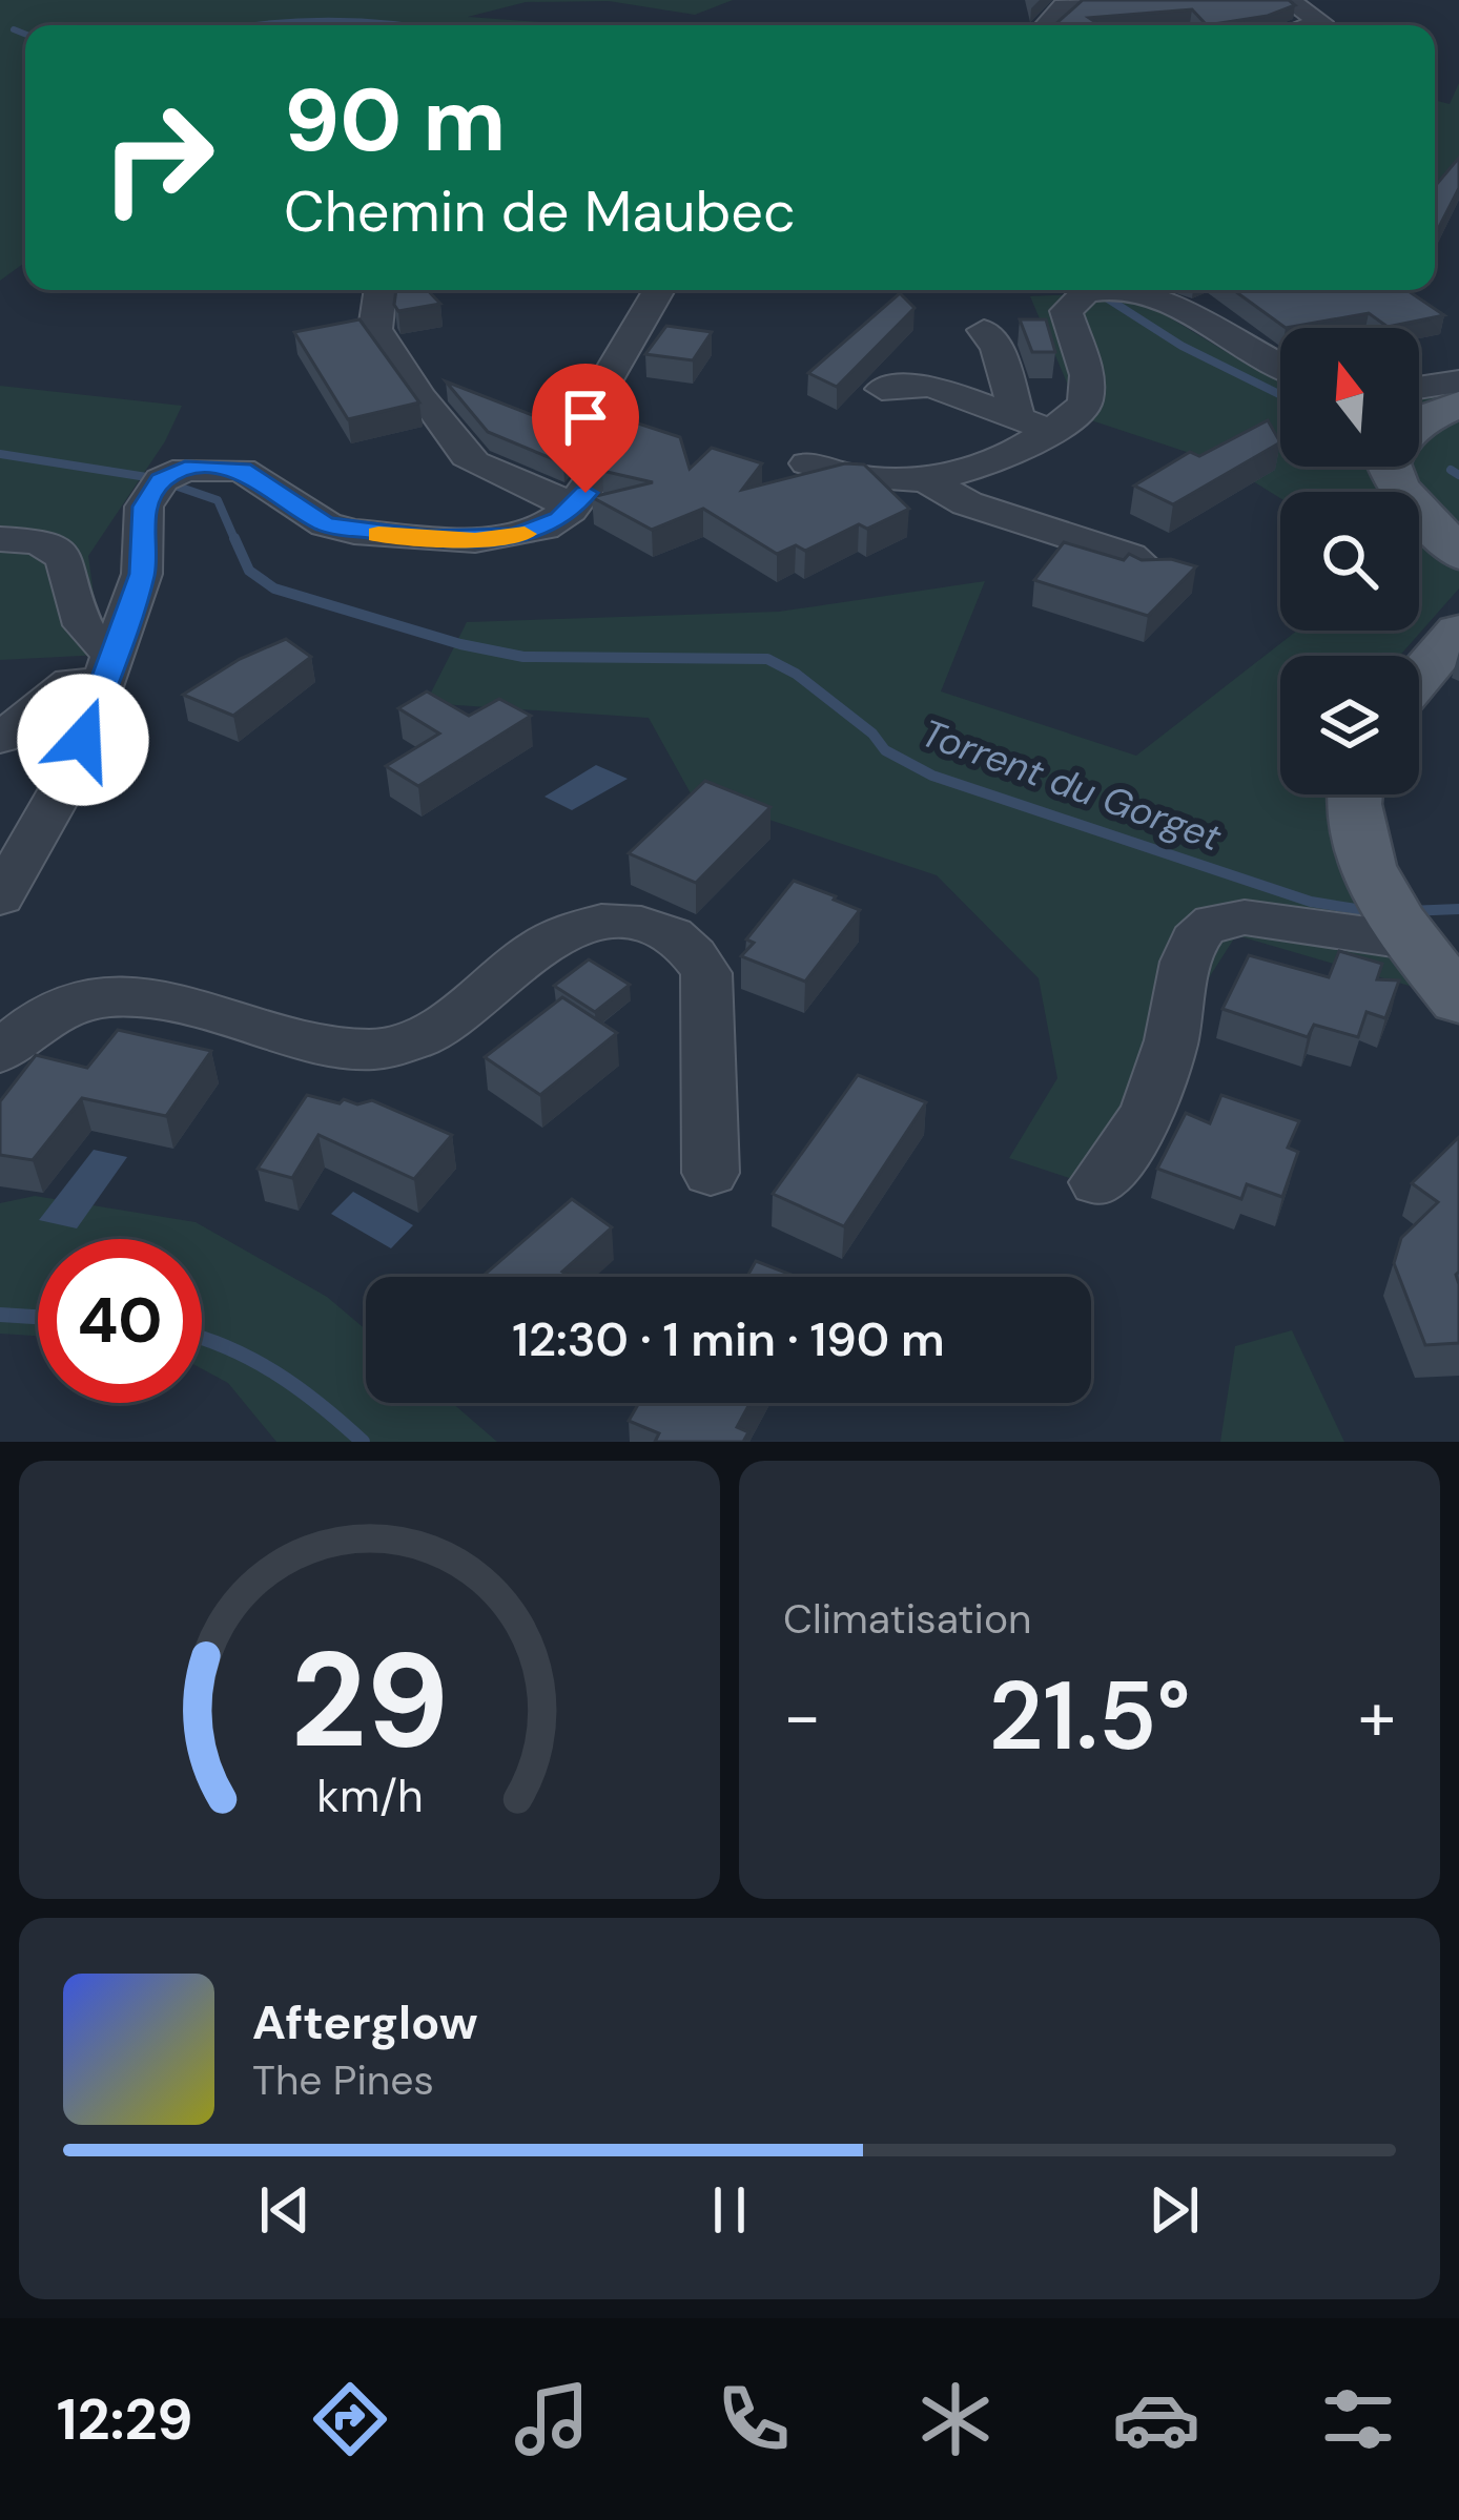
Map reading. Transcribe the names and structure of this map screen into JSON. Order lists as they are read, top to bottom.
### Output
{
  "water": ["Torrent du Gorget"],
  "north": "top",
  "page": {
    "turn": ["90 m", "Chemin de Maubec"],
    "limit": "40",
    "trip": "12:30 · 1 min · 190 m",
    "tile": "Climatisation",
    "heat": ["−", "21.5°", "+"],
    "song": ["Afterglow", "The Pines"],
    "tabs": "12:29",
    "gauge": ["29", "km/h"]
  }
}
